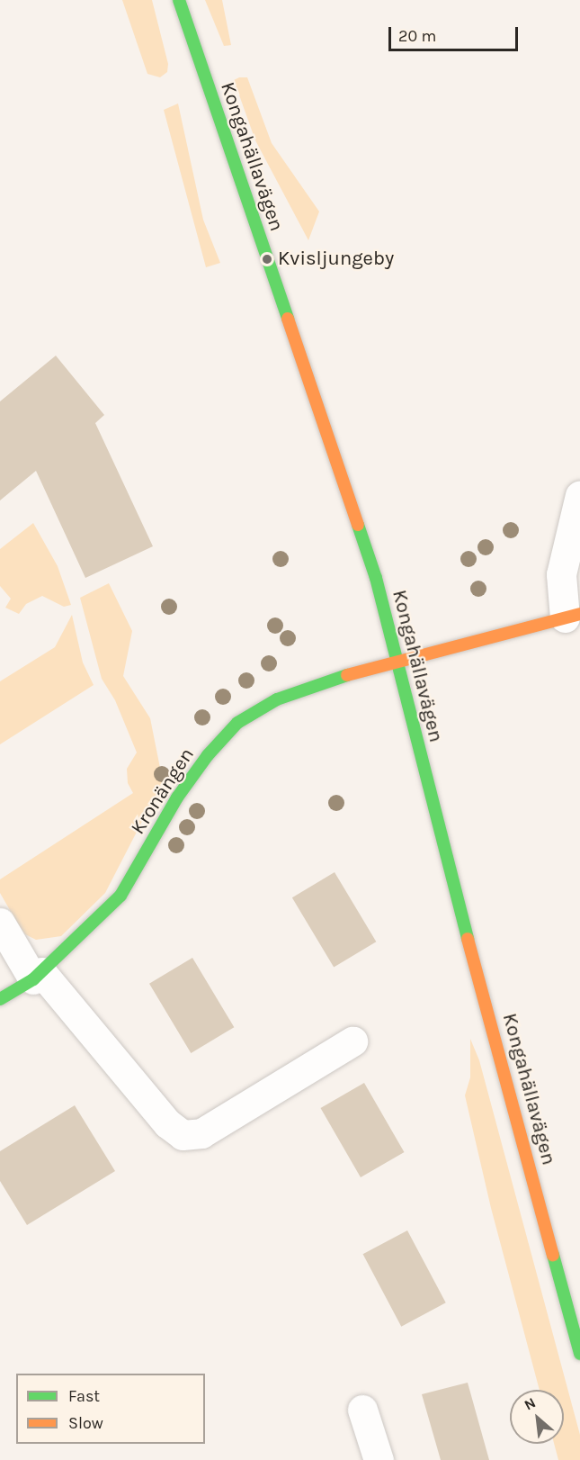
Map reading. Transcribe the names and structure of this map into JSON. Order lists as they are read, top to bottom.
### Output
{
  "streets": {
    "street": ["Kongahällavägen", "Kronängen"]
  },
  "crossings": [
    ["Kongahällavägen", "Kronängen"]
  ],
  "places": ["Kvisljungeby"],
  "legend": ["Fast", "Slow"],
  "scale_bar": "20 m",
  "north": "top left"
}
